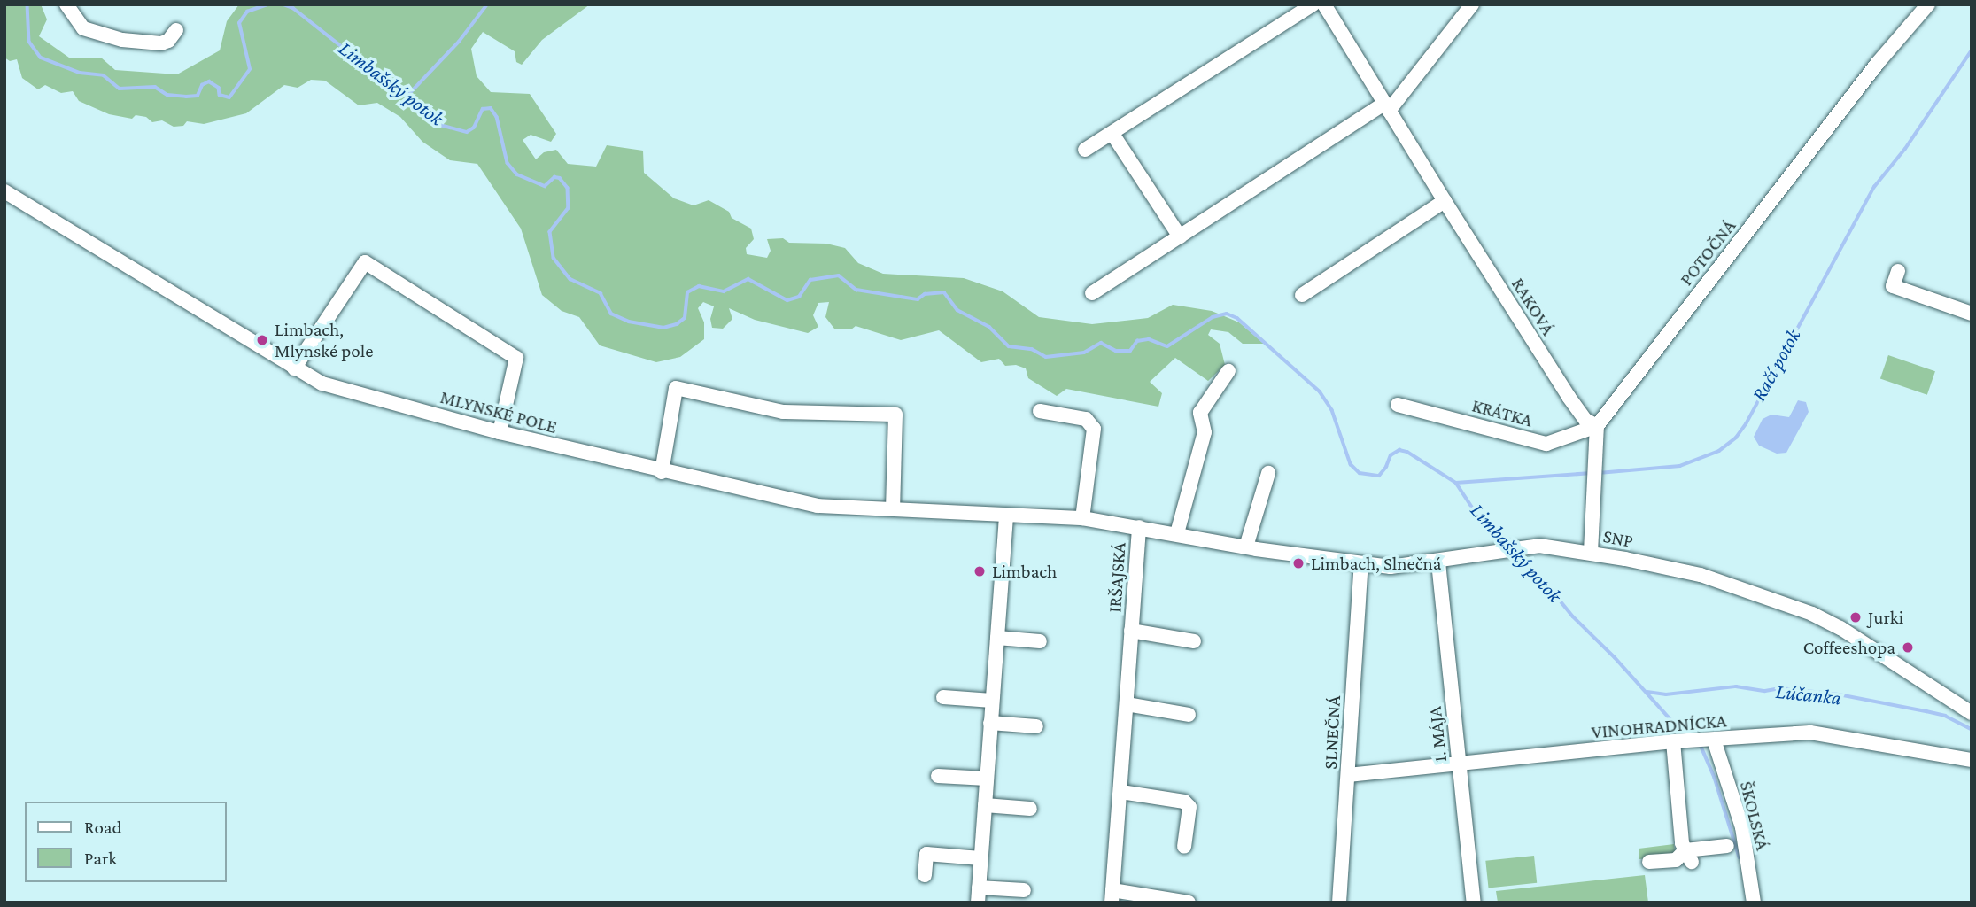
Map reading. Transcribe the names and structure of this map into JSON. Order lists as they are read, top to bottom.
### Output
{
  "streets": {
    "street": [
      "POTOČNÁ",
      "RAKOVÁ",
      "MLYNSKÉ POLE",
      "KRÁTKA",
      "SNP",
      "IRŠAJSKÁ",
      "VINOHRADNÍCKA",
      "SLNEČNÁ",
      "1. MÁJA",
      "ŠKOLSKÁ"
    ]
  },
  "crossings": [
    ["POTOČNÁ", "RAKOVÁ"],
    ["POTOČNÁ", "KRÁTKA"],
    ["RAKOVÁ", "KRÁTKA"],
    ["MLYNSKÉ POLE", "SNP"],
    ["MLYNSKÉ POLE", "IRŠAJSKÁ"],
    ["SNP", "IRŠAJSKÁ"],
    ["SNP", "SLNEČNÁ"],
    ["SNP", "1. MÁJA"],
    ["VINOHRADNÍCKA", "SLNEČNÁ"],
    ["VINOHRADNÍCKA", "1. MÁJA"],
    ["VINOHRADNÍCKA", "ŠKOLSKÁ"]
  ],
  "water": ["Limbašský potok", "Račí potok", "Lúčanka"],
  "places": [
    "Limbach, Mlynské pole",
    "Limbach, Slnečná",
    "Limbach",
    "Jurki",
    "Coffeeshopa"
  ],
  "legend": ["Road", "Park"]
}
